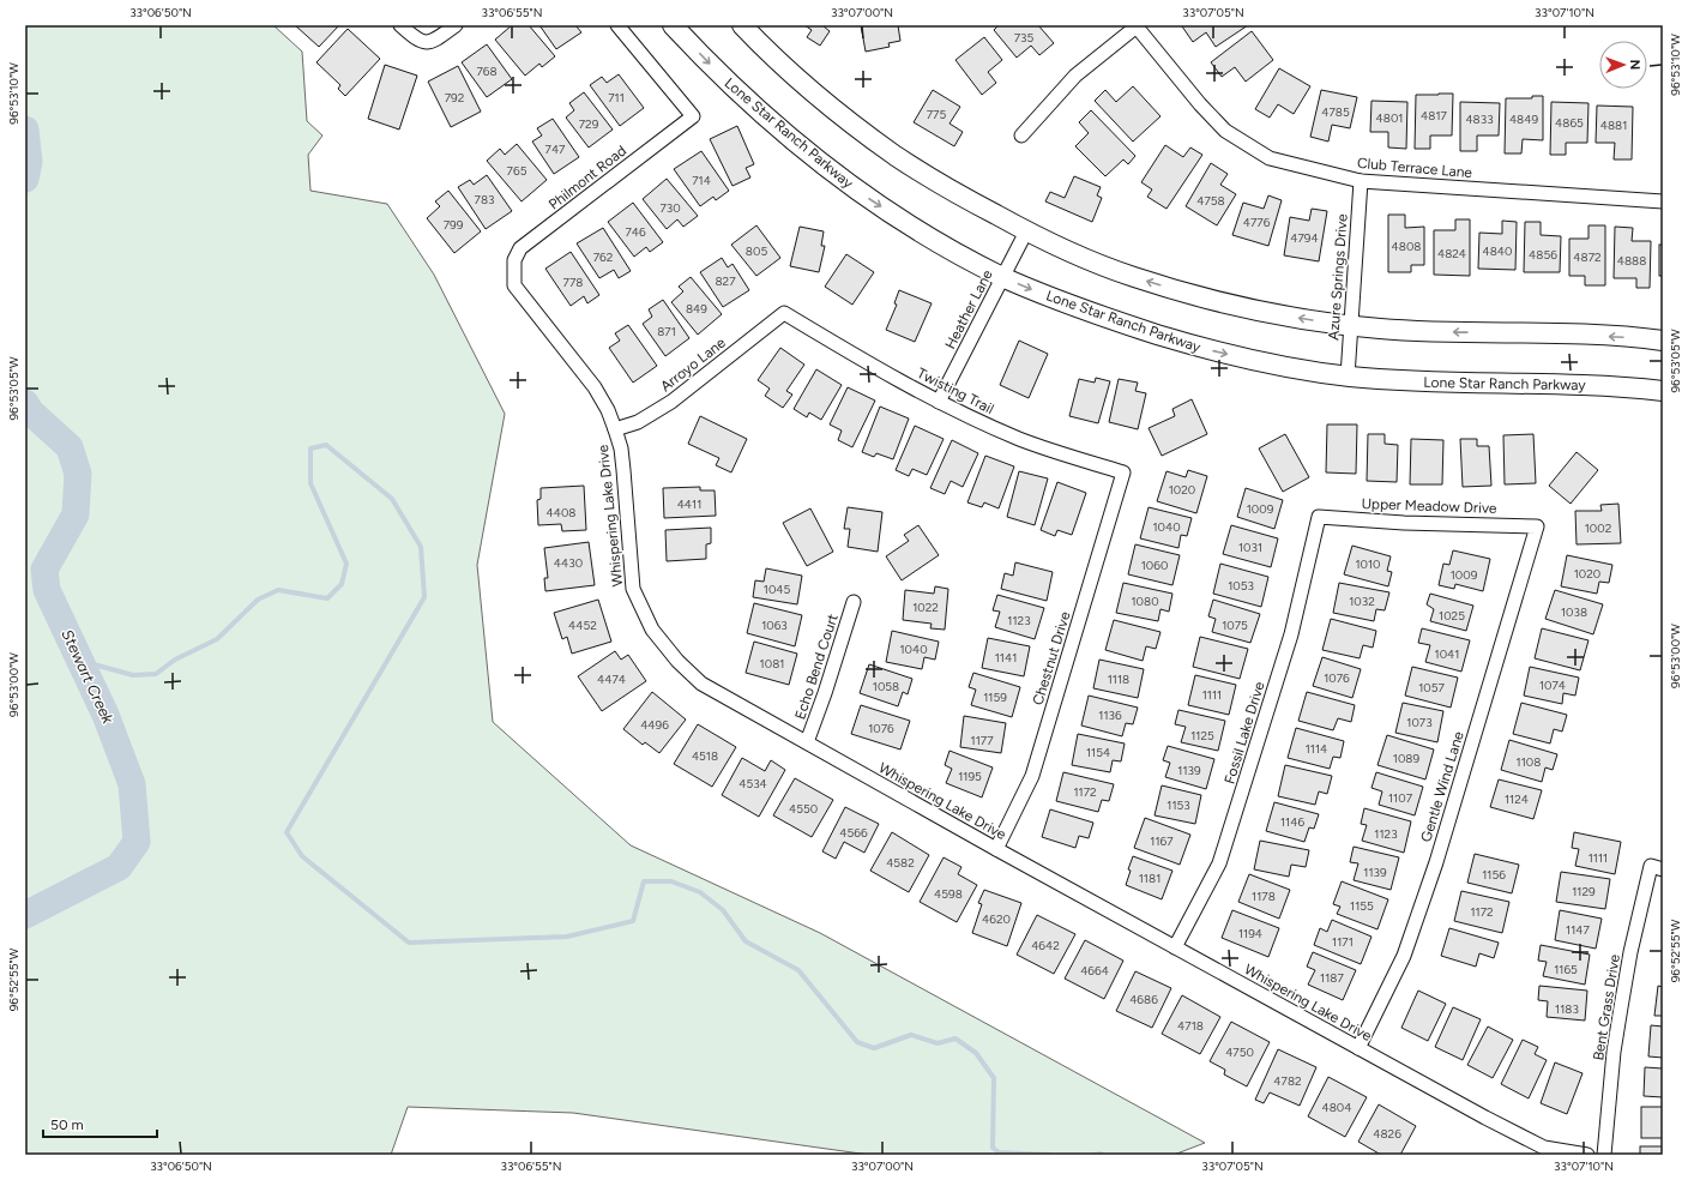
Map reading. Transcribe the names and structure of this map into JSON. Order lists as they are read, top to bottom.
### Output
{
  "streets": {
    "main road": ["Lone Star Ranch Parkway"],
    "street": [
      "Club Terrace Lane",
      "Philmont Road",
      "Azure Springs Drive",
      "Heather Lane",
      "Arroyo Lane",
      "Twisting Trail",
      "Upper Meadow Drive",
      "Whispering Lake Drive",
      "Chestnut Drive",
      "Echo Bend Court",
      "Fossil Lake Drive",
      "Gentle Wind Lane",
      "Bent Grass Drive"
    ]
  },
  "crossings": [
    ["Lone Star Ranch Parkway", "Azure Springs Drive"],
    ["Lone Star Ranch Parkway", "Heather Lane"],
    ["Club Terrace Lane", "Azure Springs Drive"],
    ["Philmont Road", "Whispering Lake Drive"],
    ["Heather Lane", "Twisting Trail"],
    ["Arroyo Lane", "Twisting Trail"],
    ["Arroyo Lane", "Whispering Lake Drive"],
    ["Twisting Trail", "Chestnut Drive"],
    ["Upper Meadow Drive", "Fossil Lake Drive"],
    ["Upper Meadow Drive", "Gentle Wind Lane"],
    ["Whispering Lake Drive", "Chestnut Drive"],
    ["Whispering Lake Drive", "Echo Bend Court"],
    ["Whispering Lake Drive", "Fossil Lake Drive"],
    ["Whispering Lake Drive", "Gentle Wind Lane"]
  ],
  "water": ["Stewart Creek"],
  "house_numbers": [
    "735",
    "768",
    "792",
    "711",
    "4785",
    "775",
    "4817",
    "4801",
    "4833",
    "4849",
    "4865",
    "729",
    "4881",
    "747",
    "765",
    "714",
    "783",
    "4758",
    "730",
    "4776",
    "799",
    "746",
    "4794",
    "4808",
    "805",
    "4840",
    "4824",
    "4856",
    "762",
    "4872",
    "4888",
    "827",
    "778",
    "849",
    "871",
    "1020",
    "4411",
    "1009",
    "4408",
    "1040",
    "1002",
    "1031",
    "4430",
    "1010",
    "1060",
    "1020",
    "1009",
    "1053",
    "1045",
    "1080",
    "1032",
    "1022",
    "1038",
    "1025",
    "1123",
    "4452",
    "1063",
    "1075",
    "1040",
    "1041",
    "1141",
    "1081",
    "1076",
    "4474",
    "1118",
    "1074",
    "1058",
    "1057",
    "1111",
    "1159",
    "1136",
    "1073",
    "4496",
    "1076",
    "1125",
    "1177",
    "1114",
    "1154",
    "4518",
    "1089",
    "1108",
    "1139",
    "1195",
    "4534",
    "1172",
    "1107",
    "1124",
    "1153",
    "4550",
    "1146",
    "4566",
    "1123",
    "1167",
    "1111",
    "4582",
    "1139",
    "1156",
    "1181",
    "1129",
    "4598",
    "1178",
    "1155",
    "1172",
    "4620",
    "1147",
    "1194",
    "1171",
    "4642",
    "1165",
    "4664",
    "1187",
    "4686",
    "1183",
    "4718",
    "4750",
    "4782",
    "4804",
    "4826"
  ],
  "scale_bar": "50 m",
  "north": "right",
  "coordinates": [
    "33°06'50\"N",
    "33°06'55\"N",
    "33°07'00\"N",
    "33°07'05\"N",
    "33°07'10\"N",
    "96°53'10\"W",
    "96°53'05\"W",
    "96°53'00\"W",
    "96°52'55\"W"
  ]
}
